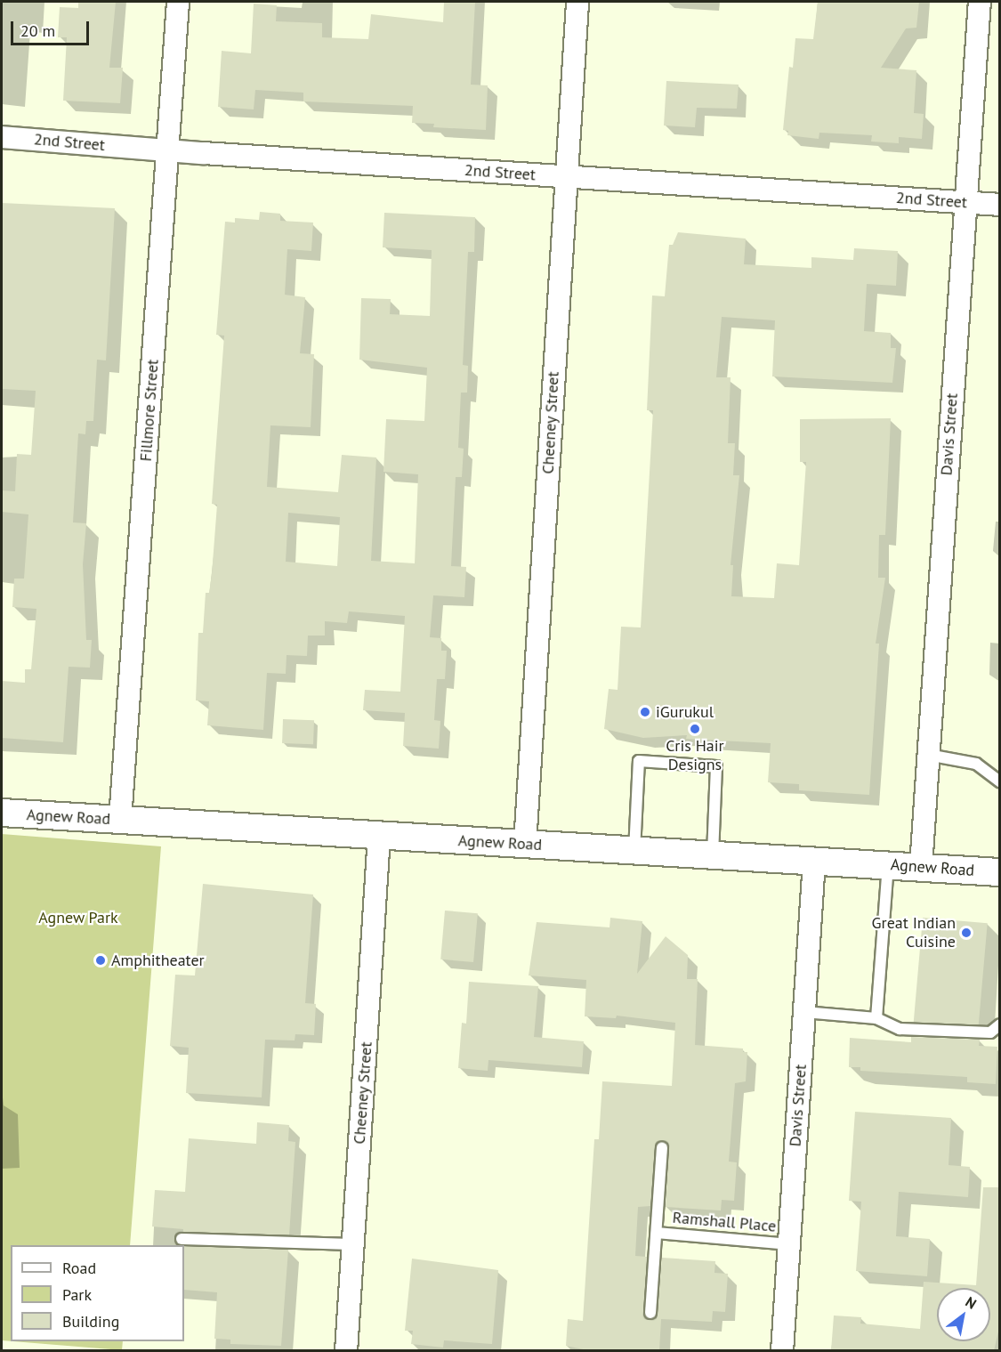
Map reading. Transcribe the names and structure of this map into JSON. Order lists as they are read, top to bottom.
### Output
{
  "streets": {
    "street": [
      "2nd Street",
      "Fillmore Street",
      "Cheeney Street",
      "Davis Street",
      "Agnew Road"
    ],
    "lane": ["Ramshall Place"]
  },
  "crossings": [
    ["2nd Street", "Fillmore Street"],
    ["2nd Street", "Cheeney Street"],
    ["2nd Street", "Davis Street"],
    ["Fillmore Street", "Agnew Road"],
    ["Cheeney Street", "Agnew Road"],
    ["Davis Street", "Agnew Road"],
    ["Davis Street", "Ramshall Place"]
  ],
  "parks": ["Agnew Park"],
  "places": [
    "iGurukul",
    "Cris Hair Designs",
    "Great Indian Cuisine",
    "Amphitheater"
  ],
  "legend": ["Road", "Park", "Building"],
  "scale_bar": "20 m",
  "north": "top right"
}
